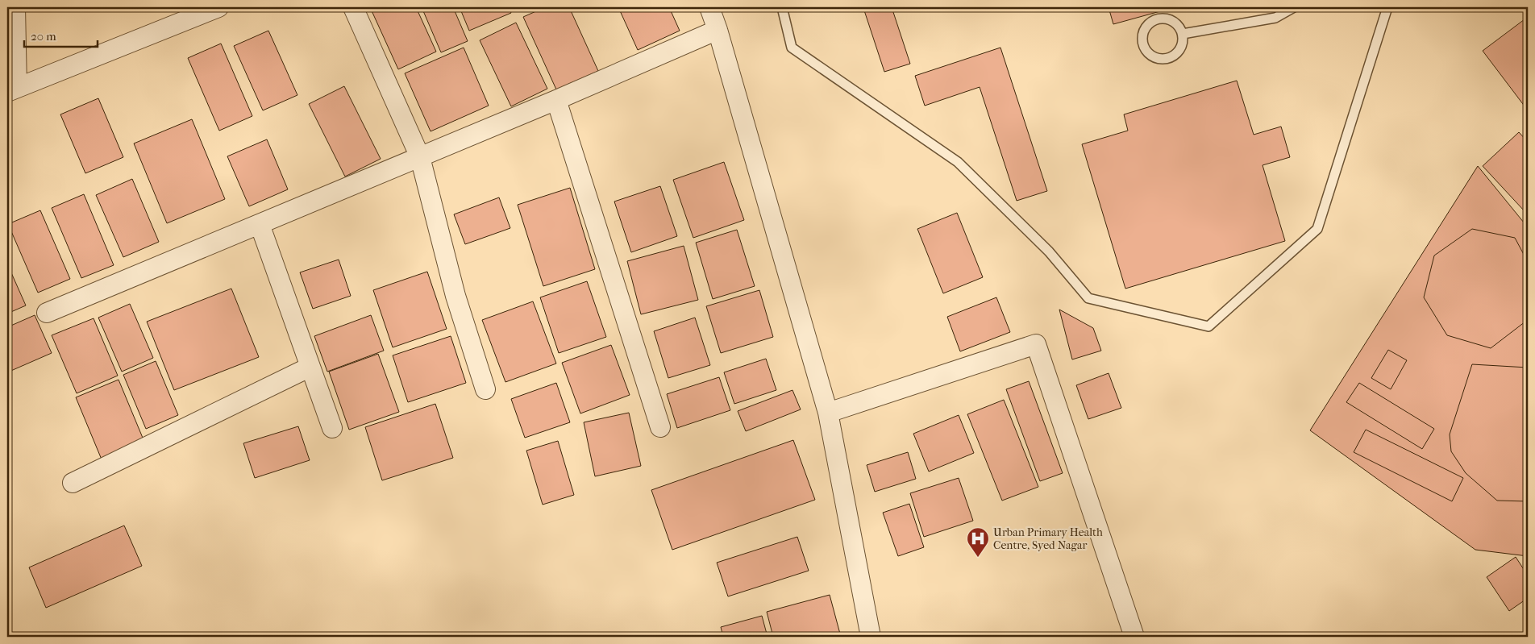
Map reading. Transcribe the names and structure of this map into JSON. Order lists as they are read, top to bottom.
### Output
{
  "places": {
    "hospital": ["Urban Primary Health Centre, Syed Nagar"]
  },
  "scale_bar": "20 m"
}
